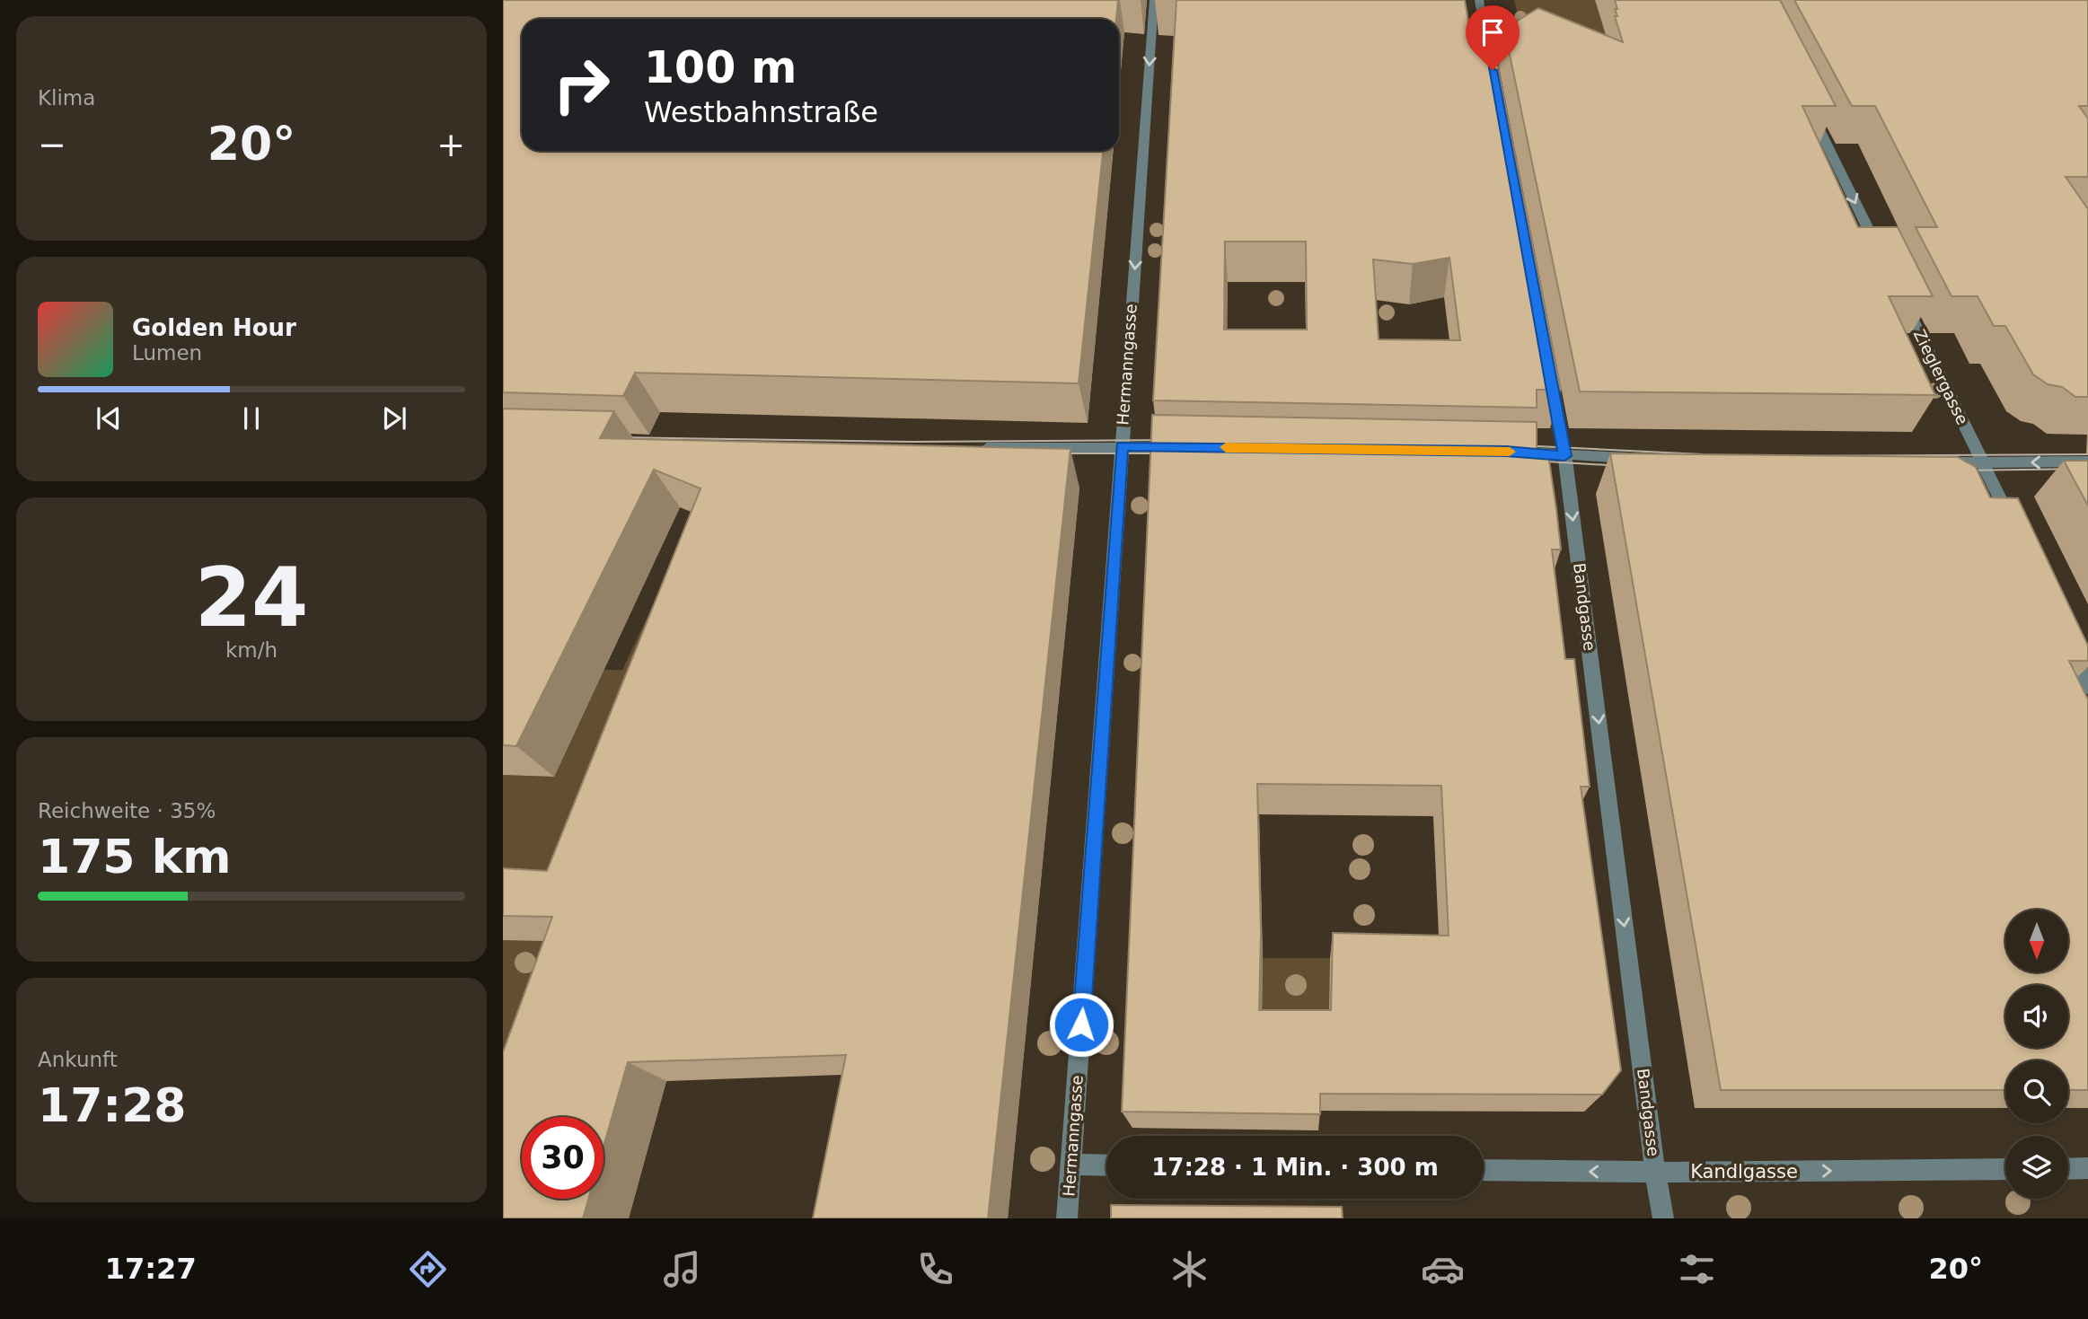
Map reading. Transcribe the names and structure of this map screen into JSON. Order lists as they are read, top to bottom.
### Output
{
  "streets": {
    "street": [
      "Hermanngasse",
      "Zieglergasse",
      "Bandgasse",
      "Kandlgasse"
    ]
  },
  "crossings": [
    ["Bandgasse", "Kandlgasse"]
  ],
  "one_way": ["Hermanngasse", "Bandgasse"],
  "north": "bottom",
  "page": {
    "tile": [
      "Klima",
      ["24", "km/h"],
      ["Reichweite · 35%", "175 km"],
      ["Ankunft", "17:28"]
    ],
    "turn": ["100 m", "Westbahnstraße"],
    "heat": ["−", "20°", "+"],
    "song": ["Golden Hour", "Lumen"],
    "limit": "30",
    "trip": "17:28 · 1 Min. · 300 m",
    "tabs": ["17:27", "20°"]
  }
}
